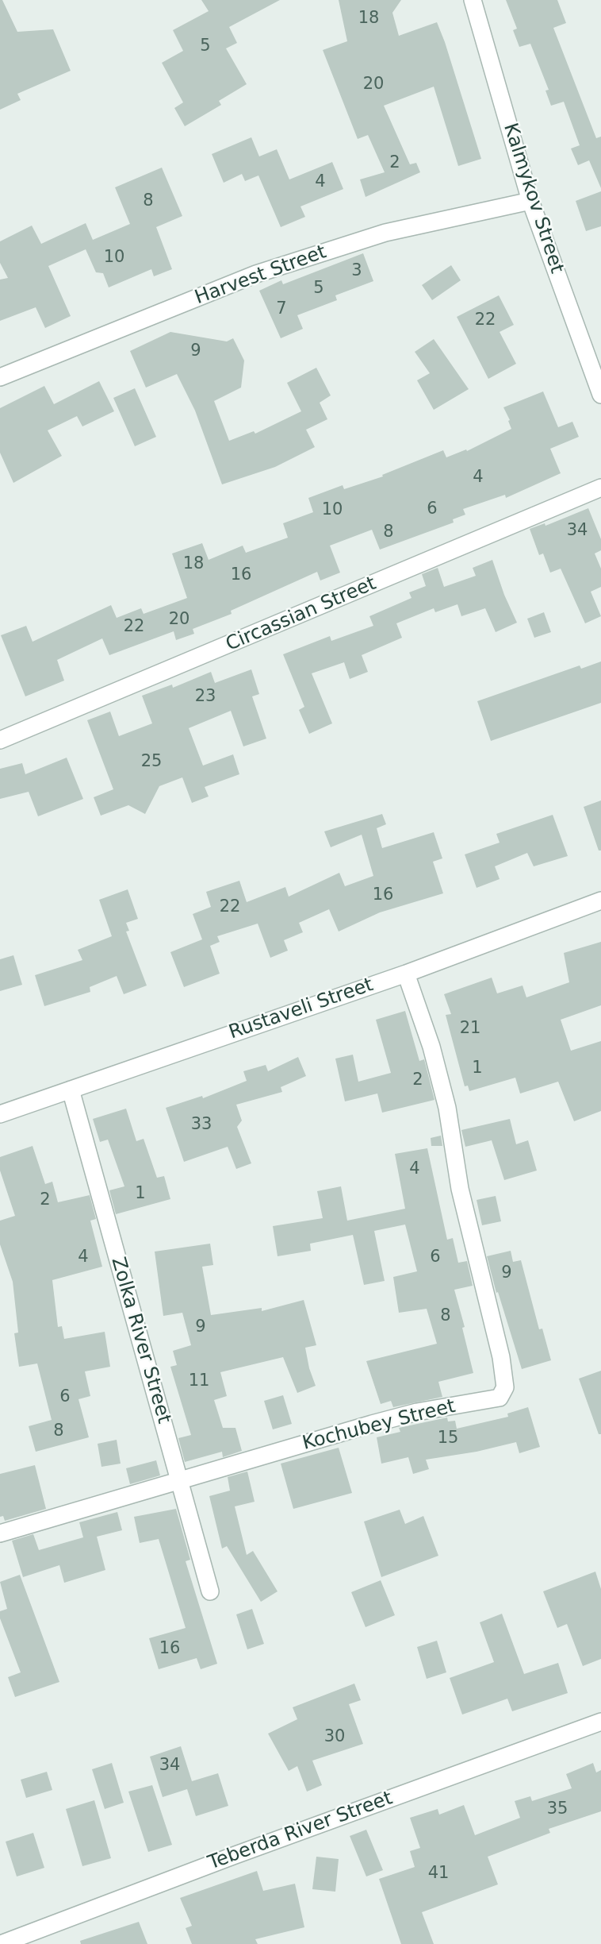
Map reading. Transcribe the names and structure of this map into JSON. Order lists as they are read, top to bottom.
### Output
{
  "streets": {
    "street": [
      "Kalmykov Street",
      "Harvest Street",
      "Circassian Street",
      "Rustaveli Street",
      "Zolka River Street",
      "Kochubey Street",
      "Teberda River Street"
    ]
  },
  "crossings": [
    ["Kalmykov Street", "Harvest Street"],
    ["Rustaveli Street", "Zolka River Street"],
    ["Rustaveli Street", "Kochubey Street"],
    ["Zolka River Street", "Kochubey Street"]
  ],
  "house_numbers": [
    "18",
    "5",
    "20",
    "2",
    "4",
    "8",
    "10",
    "3",
    "5",
    "7",
    "22",
    "9",
    "4",
    "6",
    "10",
    "34",
    "8",
    "18",
    "16",
    "20",
    "22",
    "23",
    "25",
    "16",
    "22",
    "21",
    "1",
    "2",
    "33",
    "4",
    "1",
    "2",
    "4",
    "6",
    "9",
    "8",
    "9",
    "11",
    "6",
    "8",
    "15",
    "16",
    "30",
    "34",
    "35",
    "41"
  ]
}
